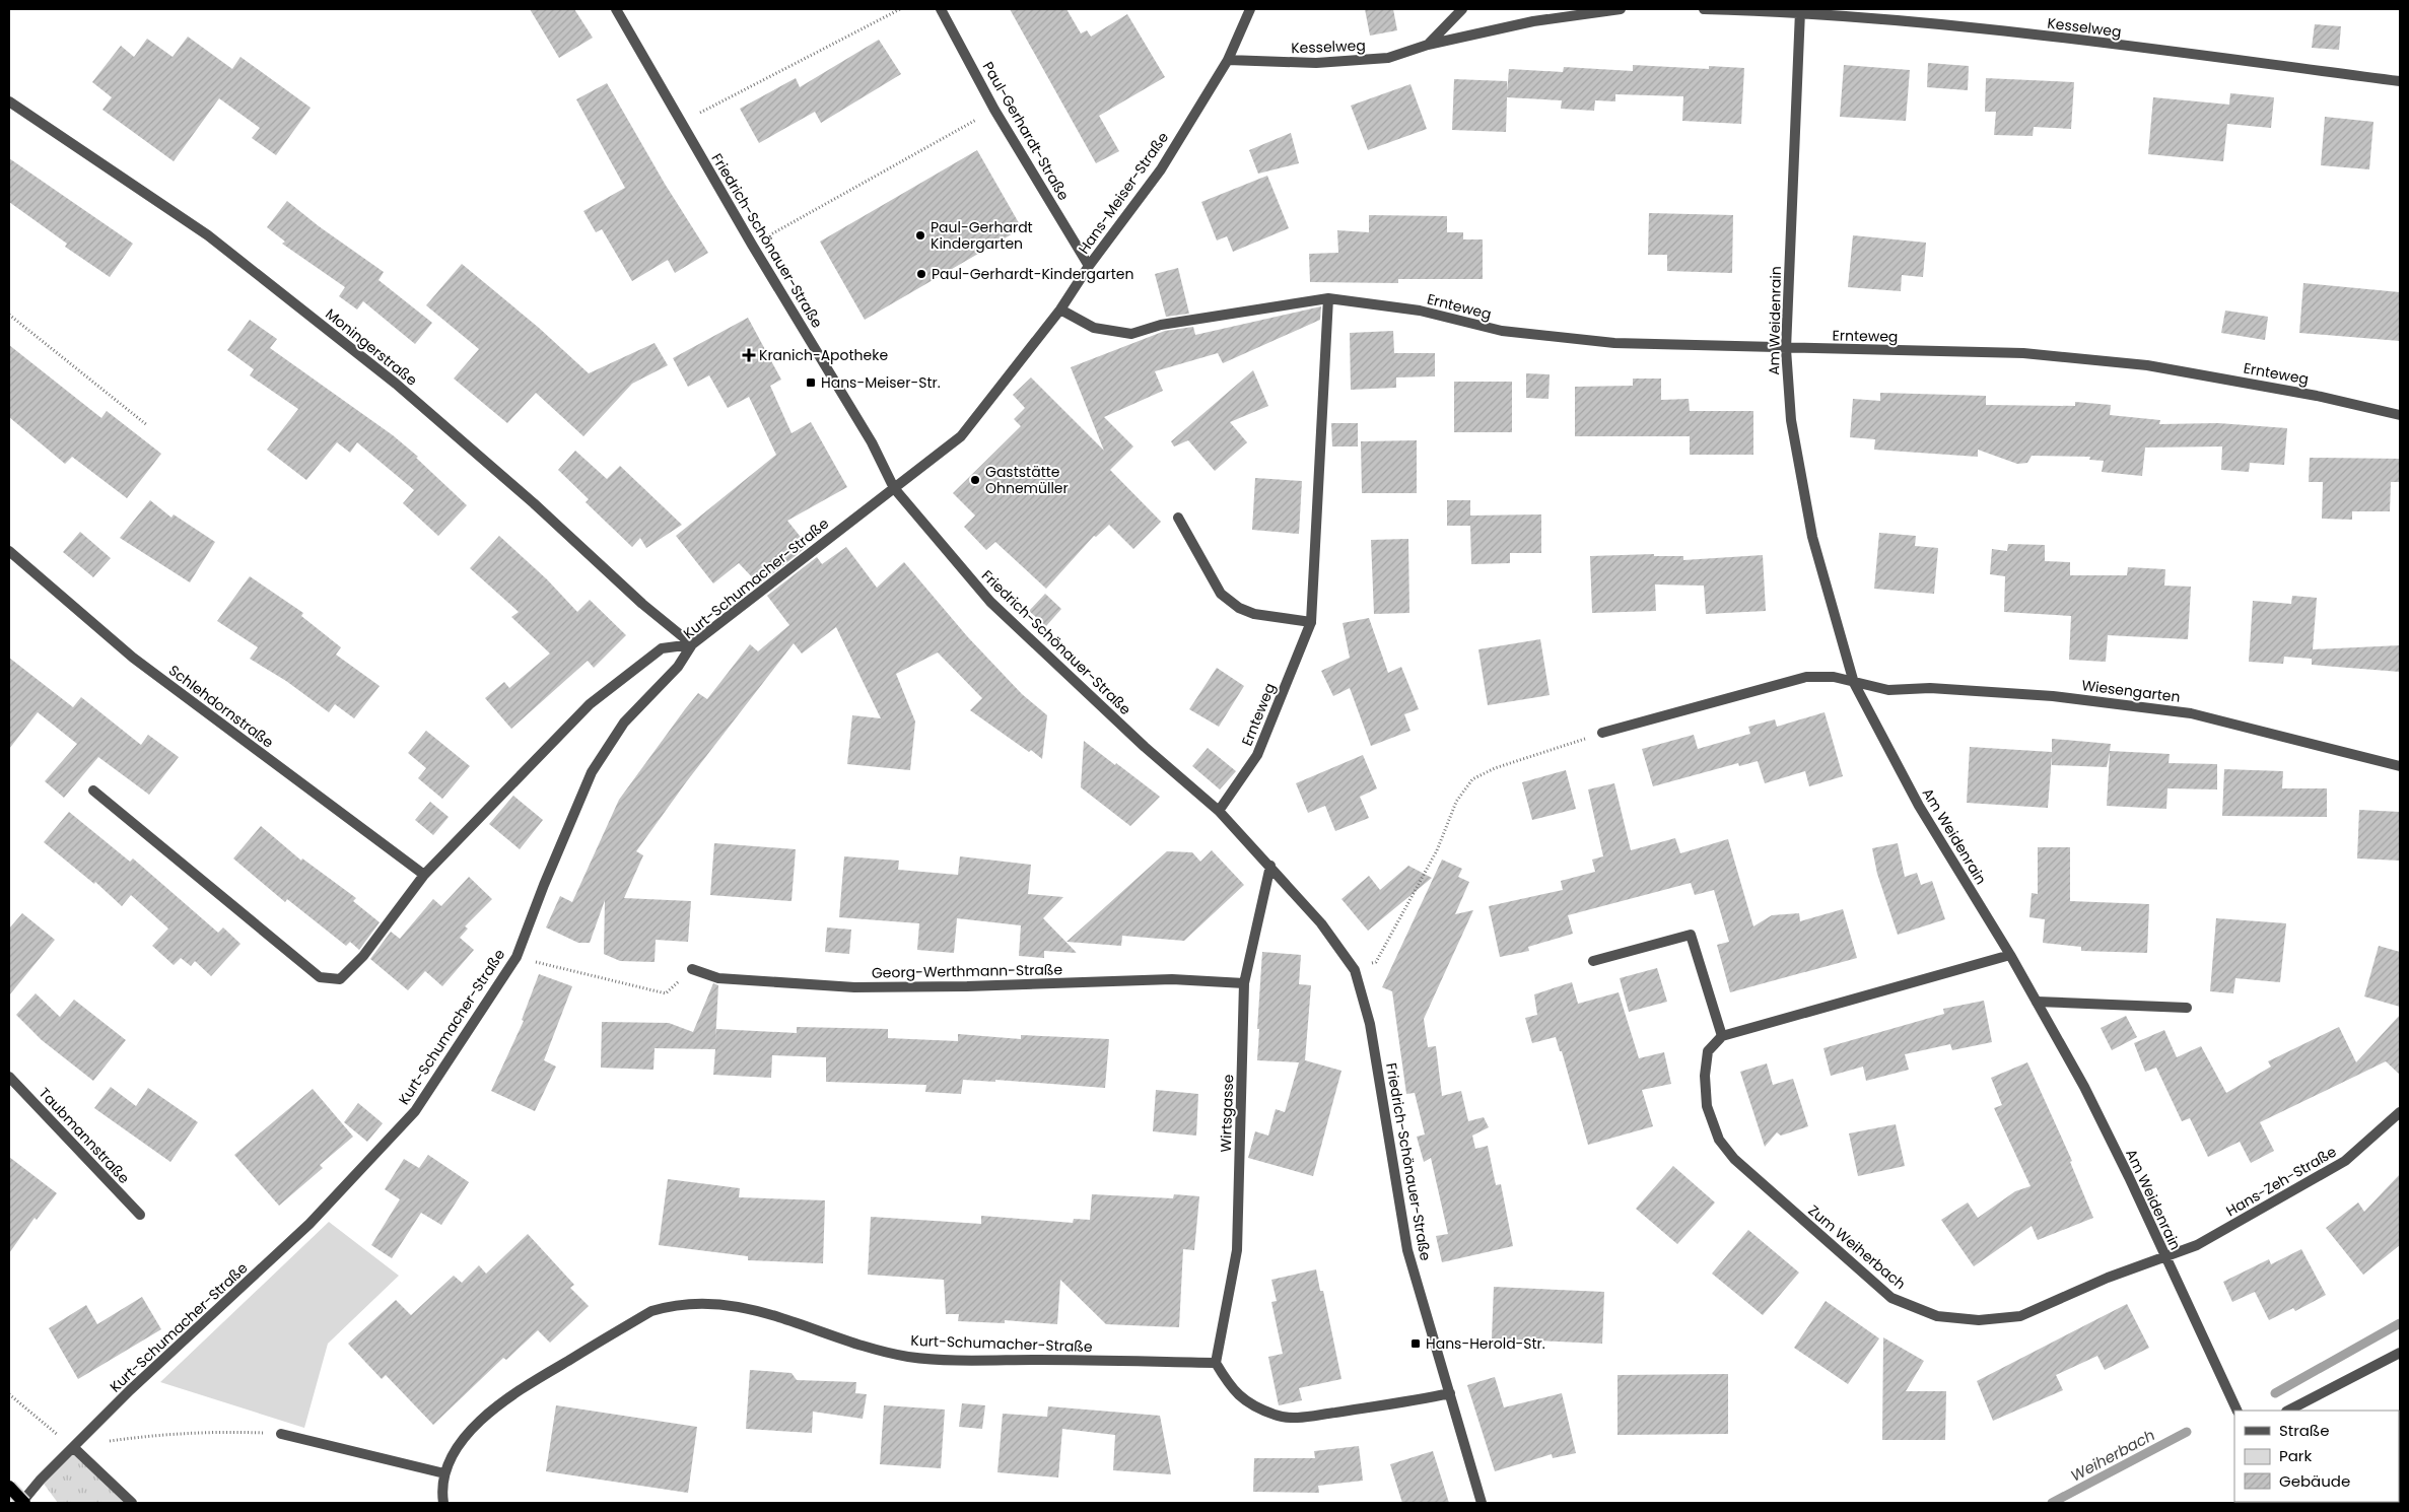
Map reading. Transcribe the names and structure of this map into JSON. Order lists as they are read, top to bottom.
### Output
{
  "streets": {
    "street": [
      "Kesselweg",
      "Paul-Gerhardt-Straße",
      "Hans-Meiser-Straße",
      "Friedrich-Schönauer-Straße",
      "Ernteweg",
      "Am Weidenrain",
      "Moningerstraße",
      "Kurt-Schumacher-Straße",
      "Wiesengarten",
      "Schlehdornstraße",
      "Georg-Werthmann-Straße",
      "Wirtsgasse",
      "Taubmannstraße",
      "Hans-Zeh-Straße",
      "Zum Weiherbach"
    ]
  },
  "crossings": [
    ["Kesselweg", "Hans-Meiser-Straße"],
    ["Kesselweg", "Am Weidenrain"],
    ["Paul-Gerhardt-Straße", "Hans-Meiser-Straße"],
    ["Hans-Meiser-Straße", "Friedrich-Schönauer-Straße"],
    ["Hans-Meiser-Straße", "Ernteweg"],
    ["Hans-Meiser-Straße", "Kurt-Schumacher-Straße"],
    ["Friedrich-Schönauer-Straße", "Ernteweg"],
    ["Friedrich-Schönauer-Straße", "Kurt-Schumacher-Straße"],
    ["Friedrich-Schönauer-Straße", "Wirtsgasse"],
    ["Ernteweg", "Am Weidenrain"],
    ["Am Weidenrain", "Wiesengarten"],
    ["Am Weidenrain", "Hans-Zeh-Straße"],
    ["Am Weidenrain", "Zum Weiherbach"],
    ["Moningerstraße", "Kurt-Schumacher-Straße"],
    ["Kurt-Schumacher-Straße", "Wirtsgasse"],
    ["Georg-Werthmann-Straße", "Wirtsgasse"],
    ["Hans-Zeh-Straße", "Zum Weiherbach"]
  ],
  "water": ["Weiherbach"],
  "places": {
    "other": ["Paul-Gerhardt Kindergarten", "Paul-Gerhardt-Kindergarten", "Gaststätte Ohnemüller"],
    "health": ["Kranich-Apotheke"],
    "transit": ["Hans-Meiser-Str.", "Hans-Herold-Str."]
  },
  "legend": ["Straße", "Park", "Gebäude"]
}
